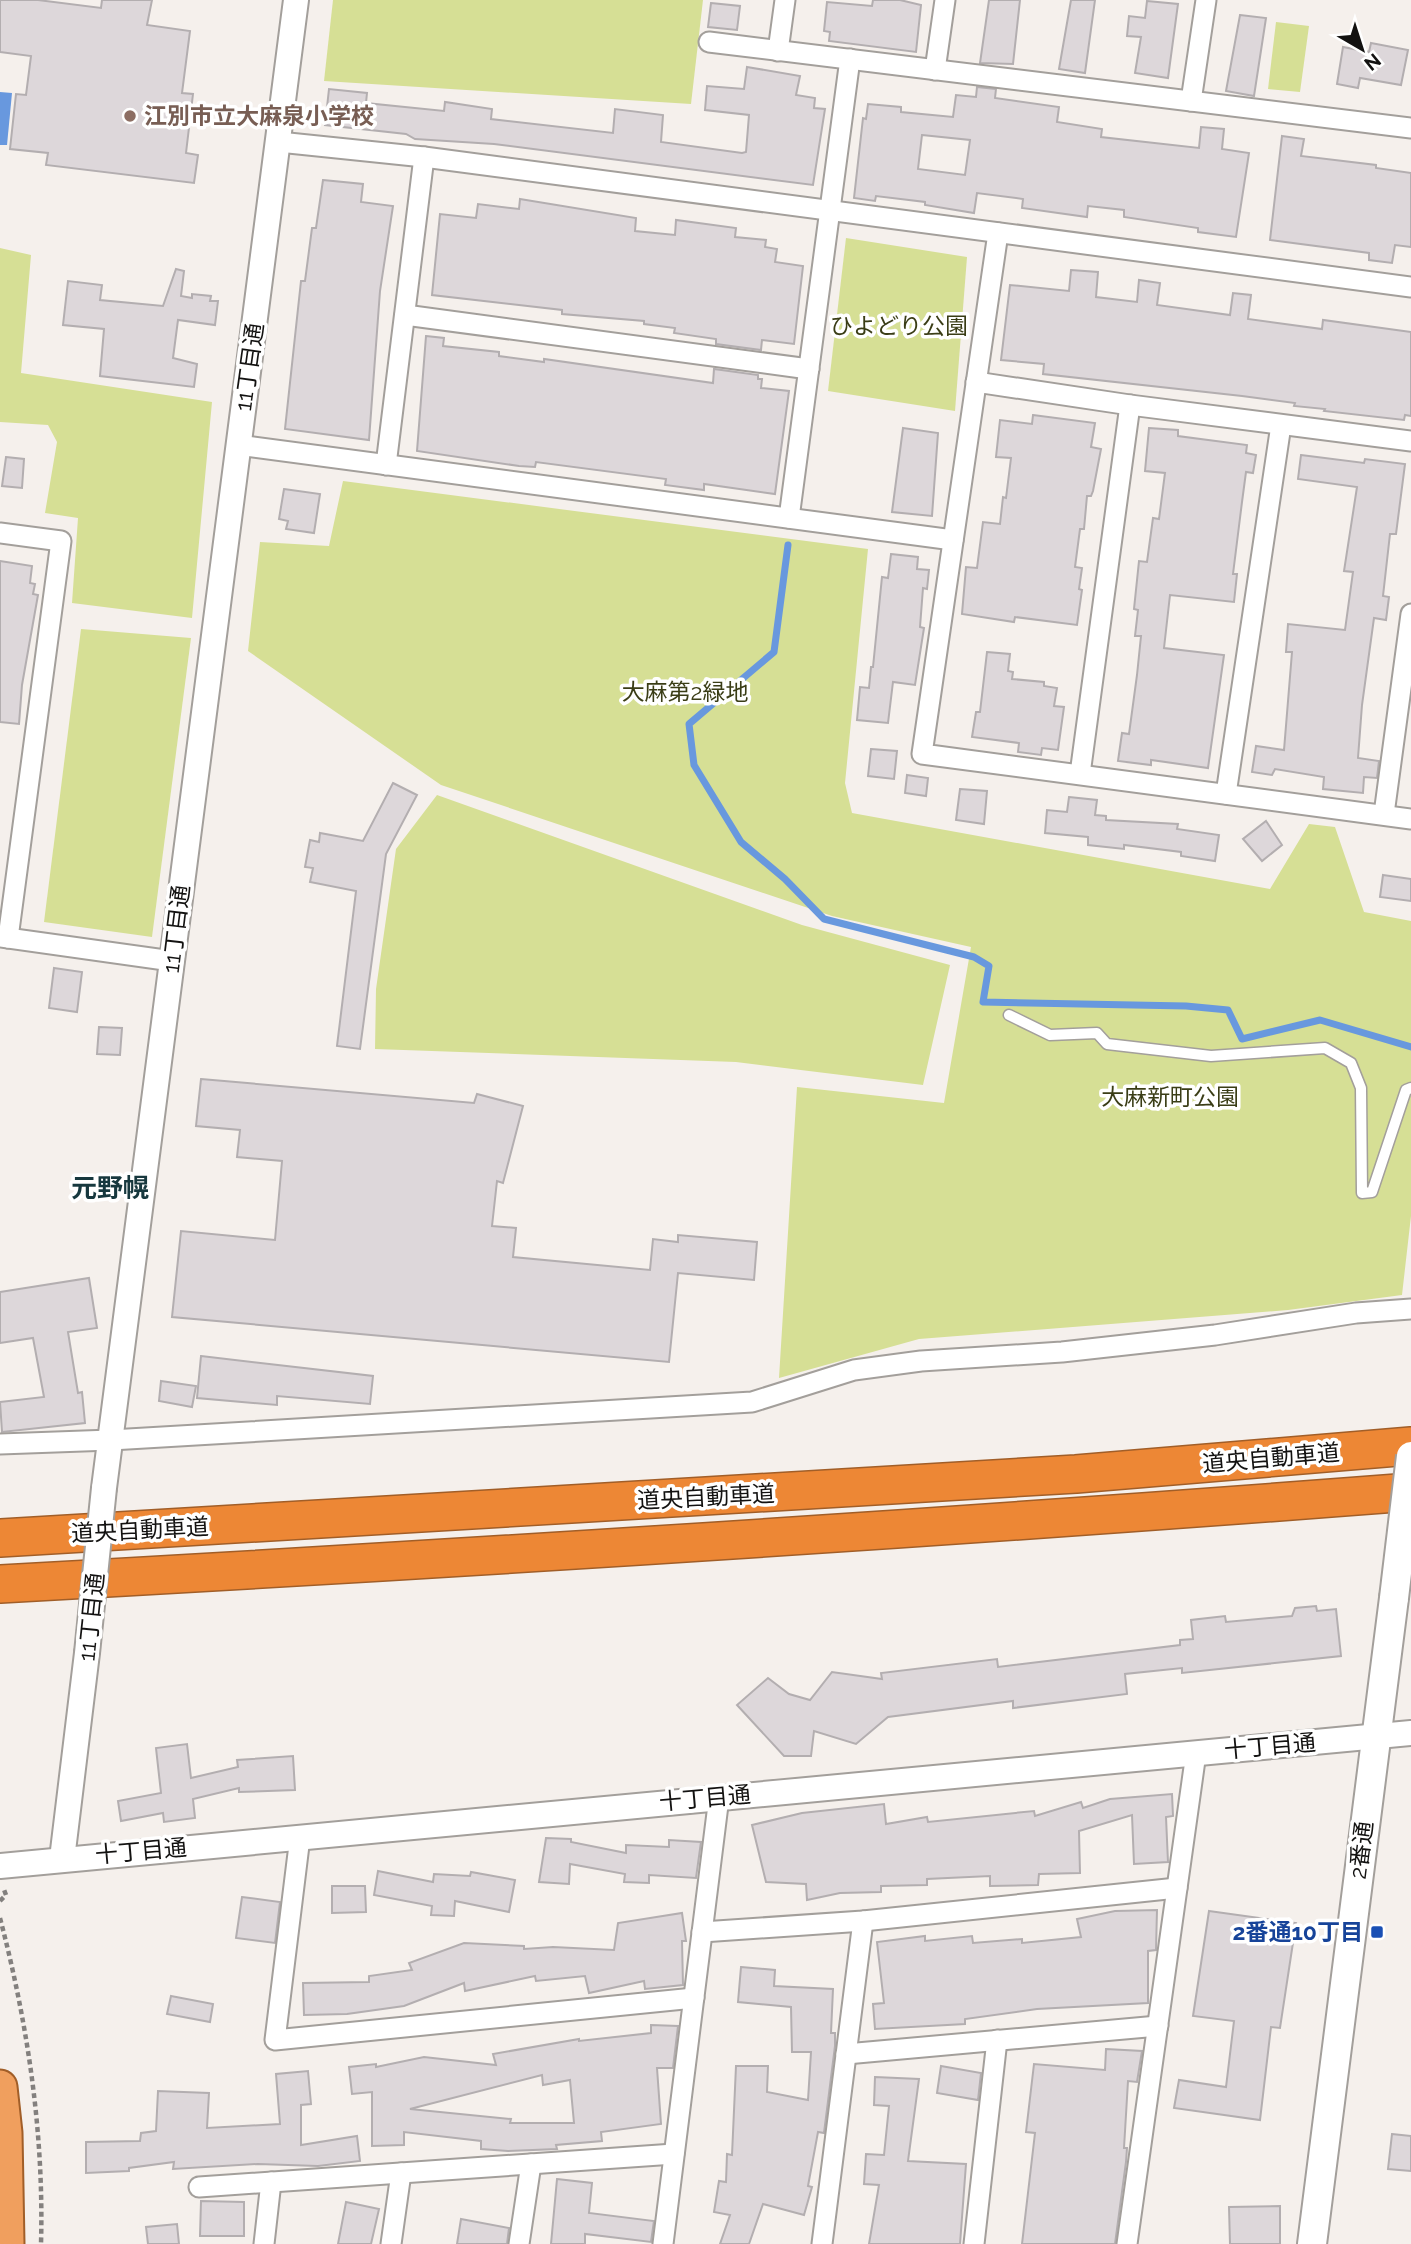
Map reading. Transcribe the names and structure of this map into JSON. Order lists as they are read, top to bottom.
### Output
{
  "streets": {
    "highway": ["道央自動車道"],
    "main road": ["2番通"],
    "street": ["11丁目通", "十丁目通"]
  },
  "crossings": [
    ["11丁目通", "十丁目通"],
    ["十丁目通", "2番通"]
  ],
  "districts": ["元野幌"],
  "parks": ["ひよどり公園", "大麻第2緑地", "大麻新町公園"],
  "places": {
    "other": ["江別市立大麻泉小学校"],
    "transit": ["2番通10丁目"]
  },
  "north": "bottom right"
}
